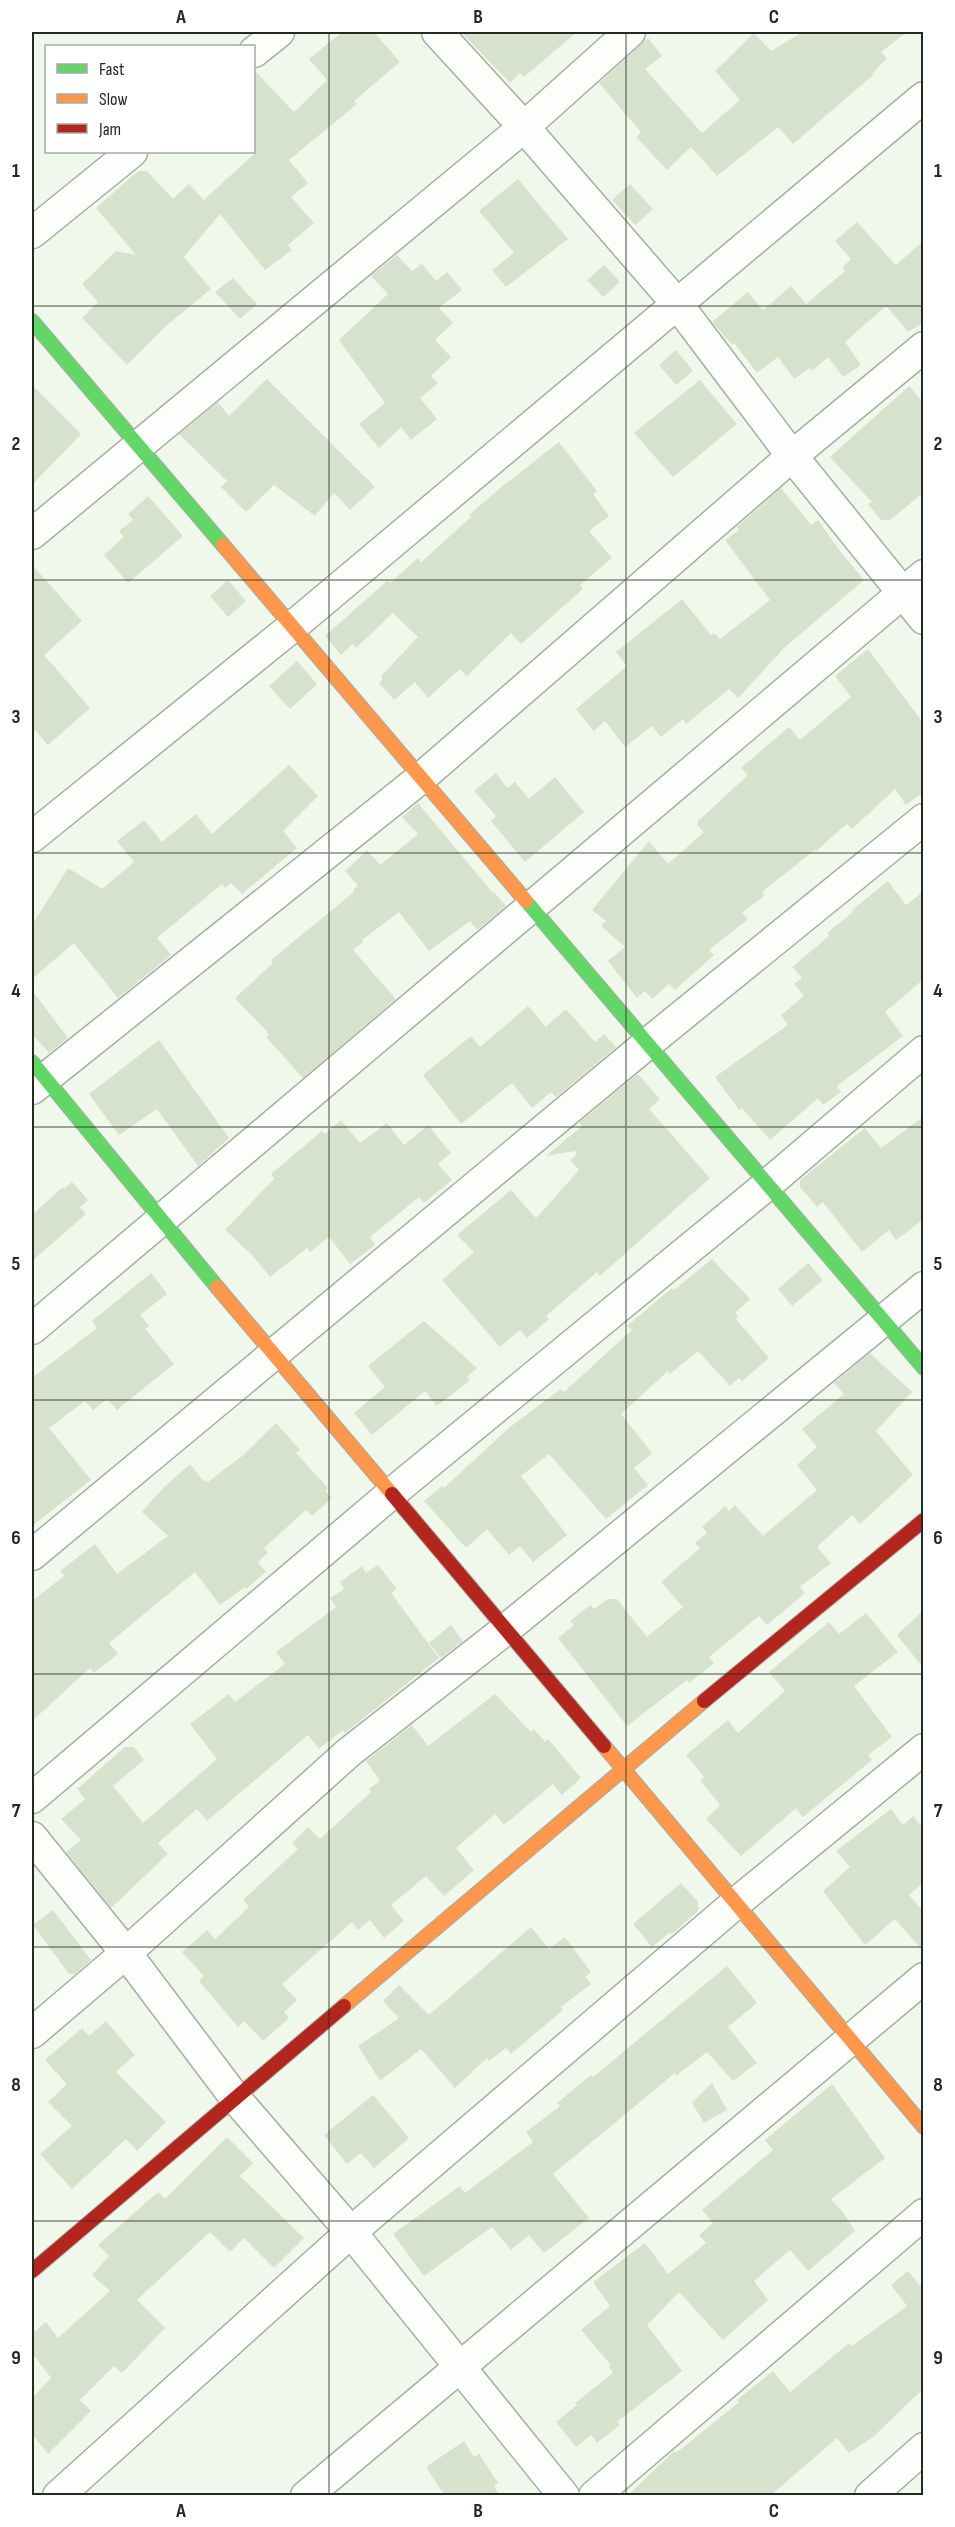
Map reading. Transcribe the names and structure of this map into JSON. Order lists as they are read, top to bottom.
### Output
{
  "legend": ["Fast", "Slow", "Jam"],
  "grid": {
    "columns": ["A", "B", "C"],
    "rows": [
      "1",
      "2",
      "3",
      "4",
      "5",
      "6",
      "7",
      "8",
      "9"
    ]
  }
}
